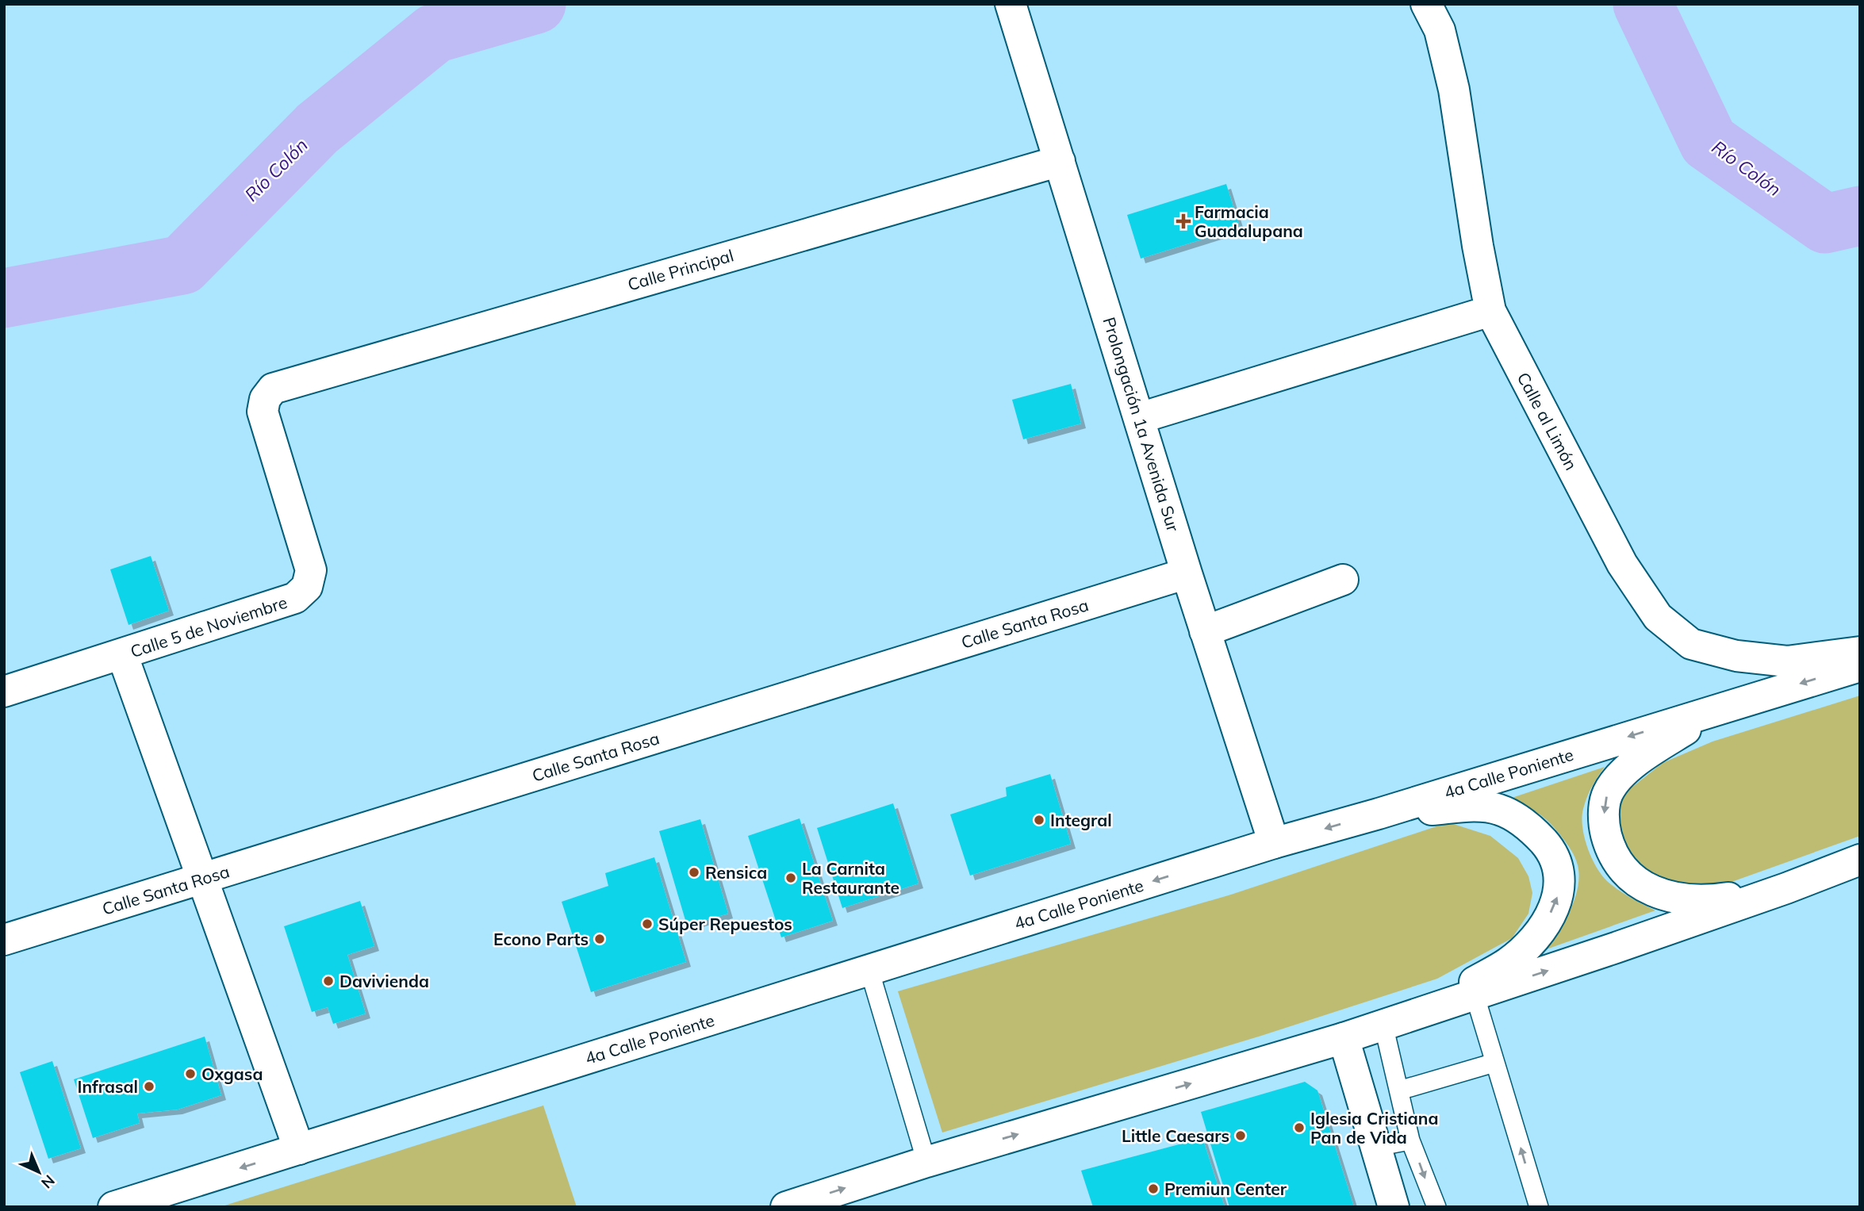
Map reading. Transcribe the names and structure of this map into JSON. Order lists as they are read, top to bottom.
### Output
{
  "streets": {
    "main road": [
      "Calle Principal",
      "Calle al Limón",
      "Prolongación 1a Avenida Sur",
      "Calle Santa Rosa",
      "Calle 5 de Noviembre",
      "4a Calle Poniente"
    ]
  },
  "crossings": [
    ["Calle Principal", "Prolongación 1a Avenida Sur"],
    ["Calle Principal", "Calle 5 de Noviembre"],
    ["Prolongación 1a Avenida Sur", "Calle Santa Rosa"],
    ["Prolongación 1a Avenida Sur", "4a Calle Poniente"]
  ],
  "water": ["Río Colón"],
  "places": {
    "health": ["Farmacia Guadalupana"],
    "other": [
      "Integral",
      "Rensica",
      "La Carnita Restaurante",
      "Súper Repuestos",
      "Econo Parts",
      "Davivienda",
      "Oxgasa",
      "Infrasal",
      "Iglesia Cristiana Pan de Vida",
      "Little Caesars",
      "Premiun Center"
    ]
  },
  "north": "bottom right"
}
